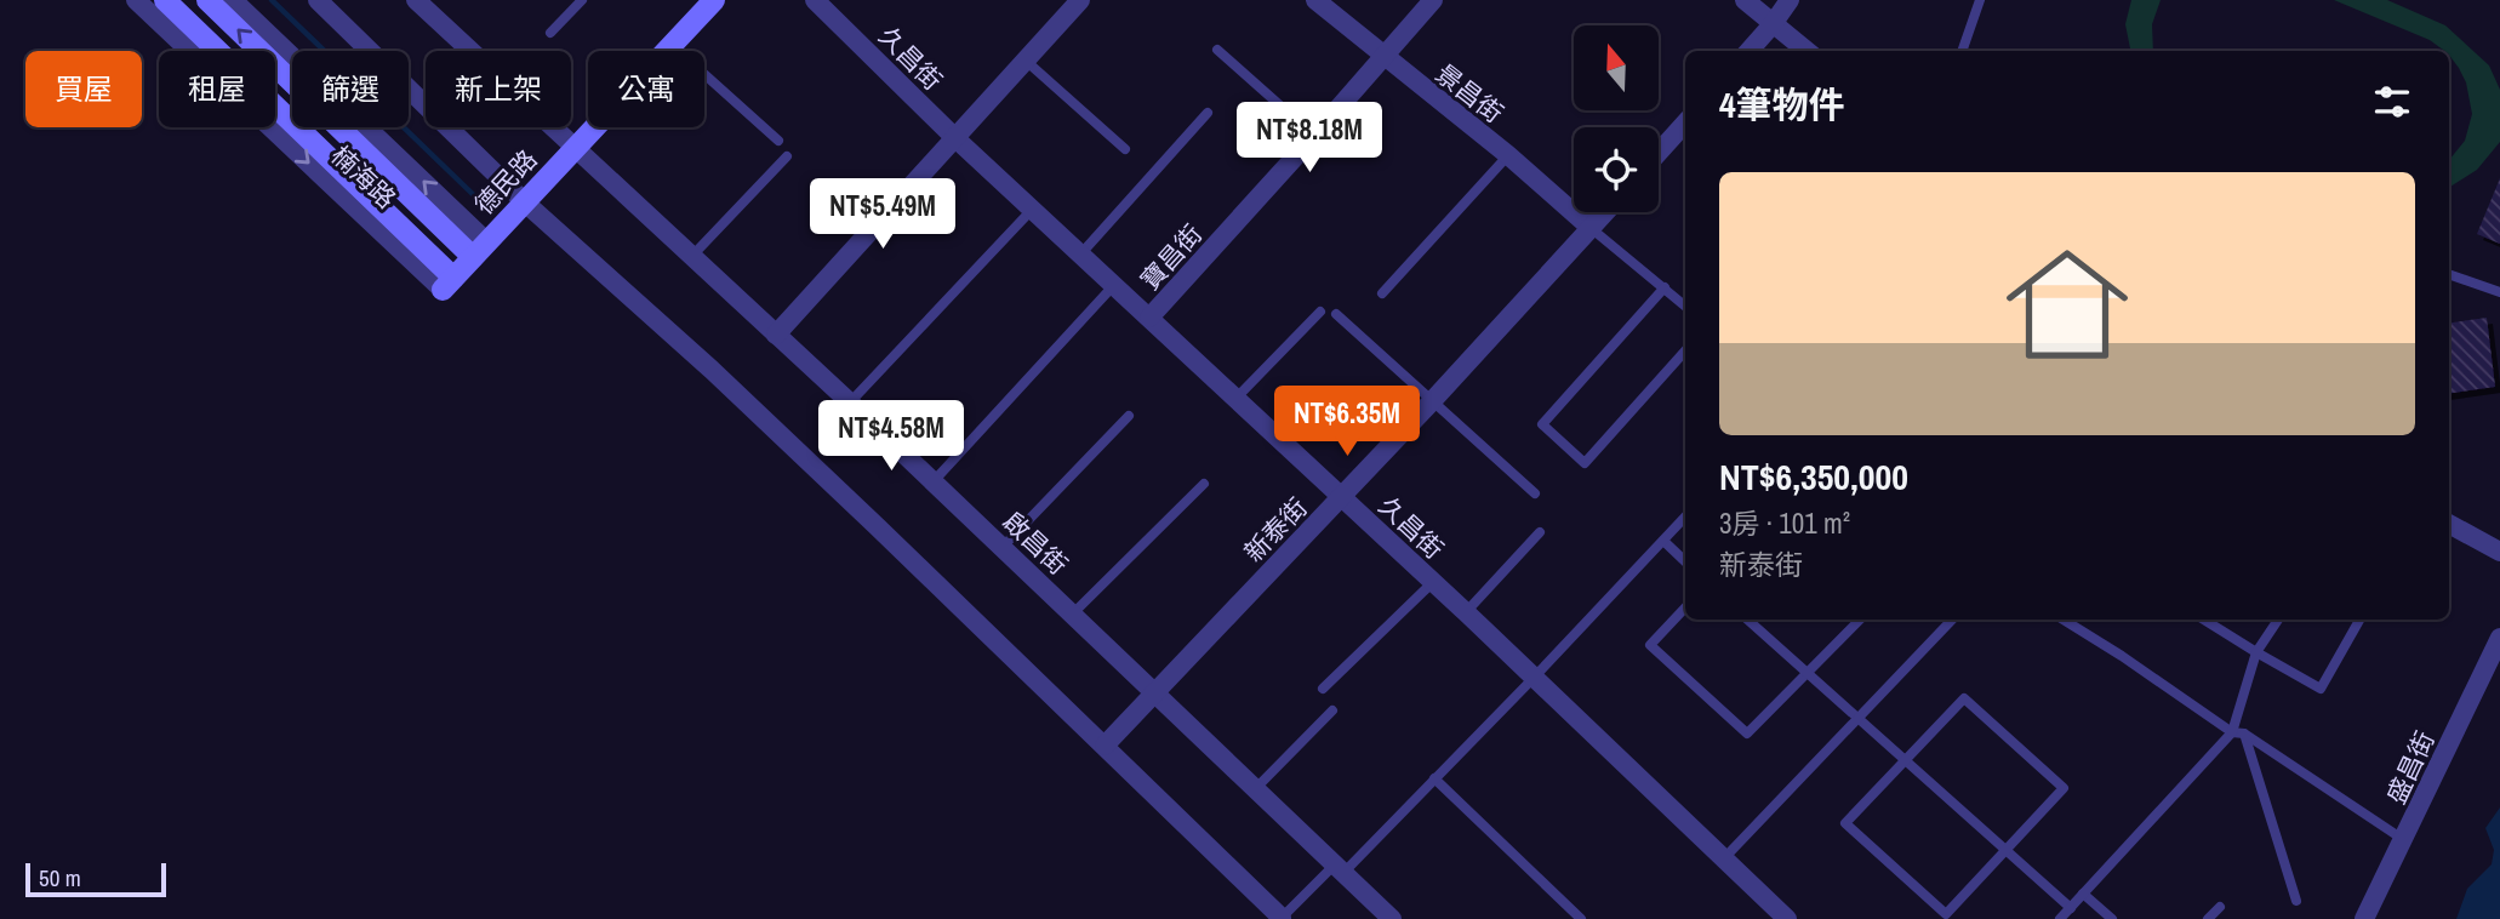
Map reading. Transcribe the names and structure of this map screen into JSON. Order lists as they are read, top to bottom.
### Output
{
  "streets": {
    "street": [
      "久昌街",
      "景昌街",
      "楠海路",
      "德民路",
      "寶昌街",
      "新泰街",
      "啟昌街",
      "盛昌街"
    ]
  },
  "crossings": [
    ["久昌街", "寶昌街"],
    ["久昌街", "新泰街"],
    ["景昌街", "寶昌街"],
    ["景昌街", "新泰街"],
    ["楠海路", "德民路"],
    ["德民路", "啟昌街"],
    ["新泰街", "啟昌街"]
  ],
  "scale_bar": "50 m",
  "north": "top",
  "page": {
    "chip": [
      "買屋",
      "租屋",
      "篩選",
      "新上架",
      "公寓"
    ],
    "heading": "4筆物件",
    "price": [
      "NT$8.18M",
      "NT$5.49M",
      "NT$6.35M",
      "NT$4.58M"
    ],
    "list": [
      {
        "name": "NT$6,350,000",
        "note": "3房 · 101 m² · 新泰街"
      }
    ],
    "scale": "50 m"
  }
}
